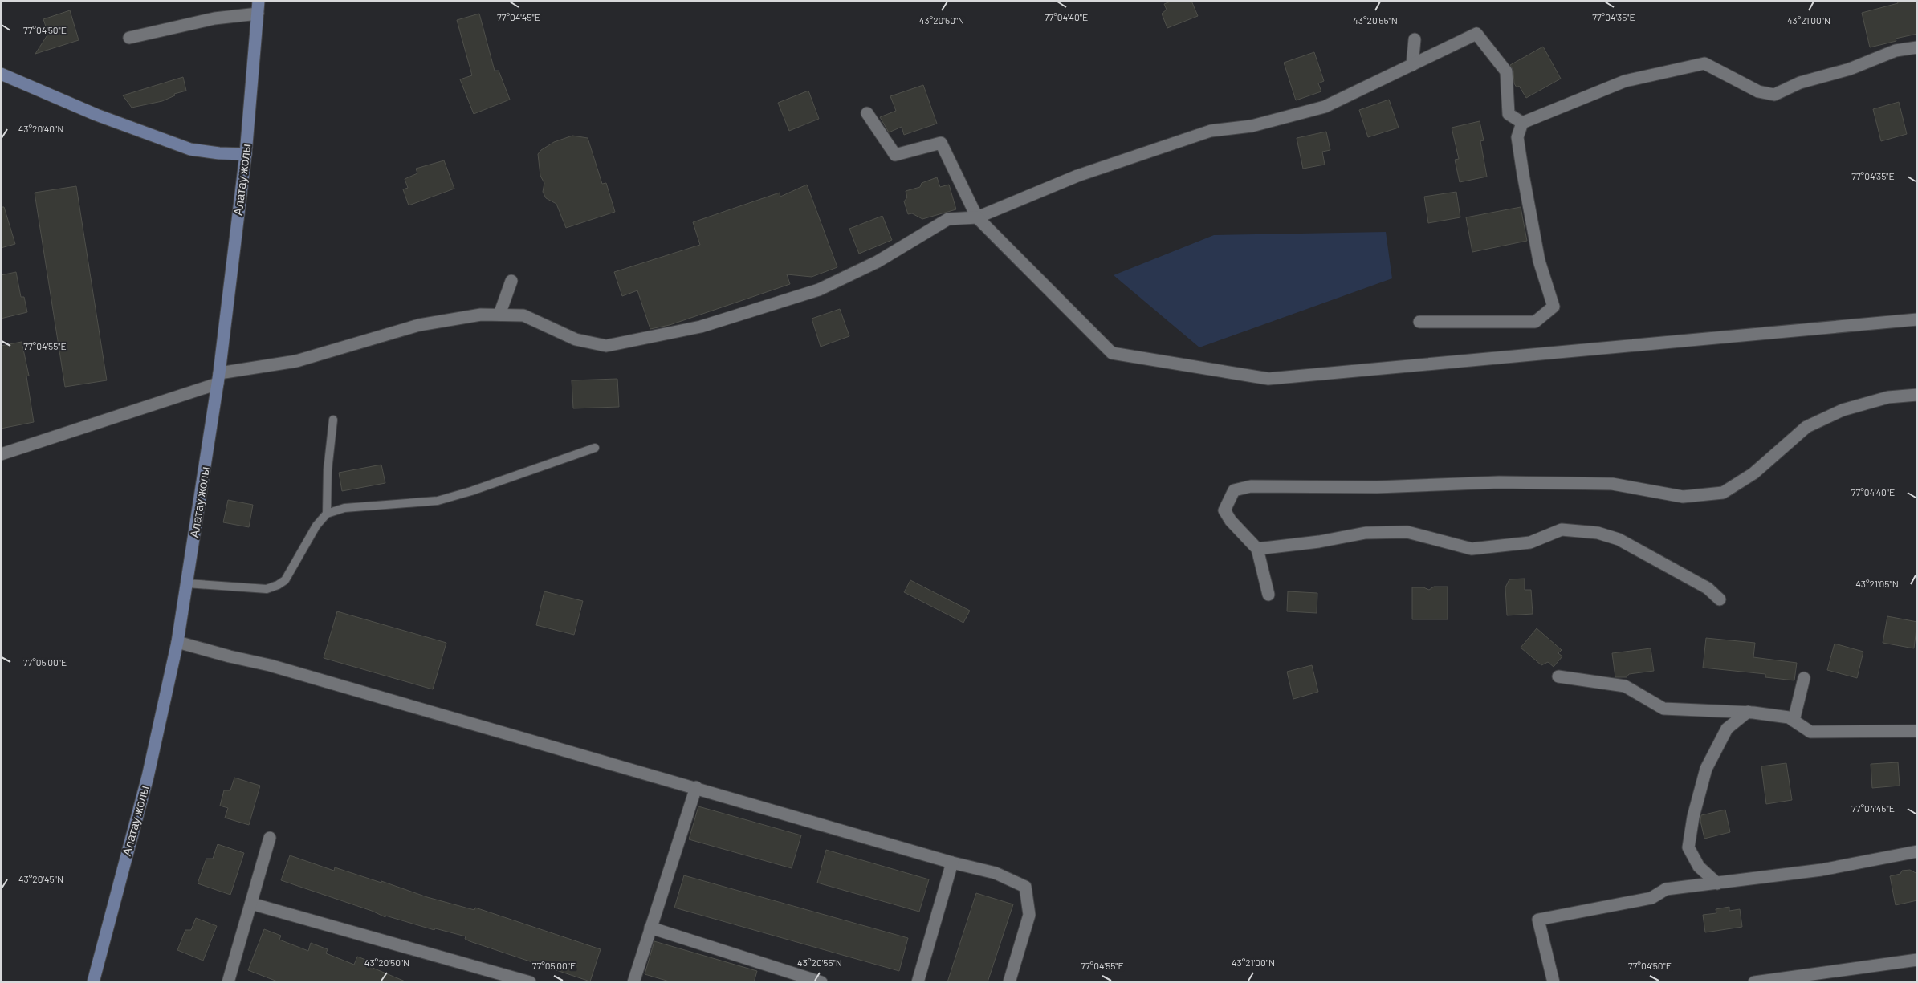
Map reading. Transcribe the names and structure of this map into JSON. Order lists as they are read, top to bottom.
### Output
{
  "streets": {
    "main road": ["Алатау жолы"]
  },
  "coordinates": [
    "77°04'45\"E",
    "77°04'40\"E",
    "77°04'35\"E",
    "43°20'50\"N",
    "43°20'55\"N",
    "43°21'00\"N",
    "77°04'50\"E",
    "43°20'40\"N",
    "77°04'55\"E",
    "43°21'05\"N",
    "77°05'00\"E",
    "43°20'45\"N"
  ]
}
